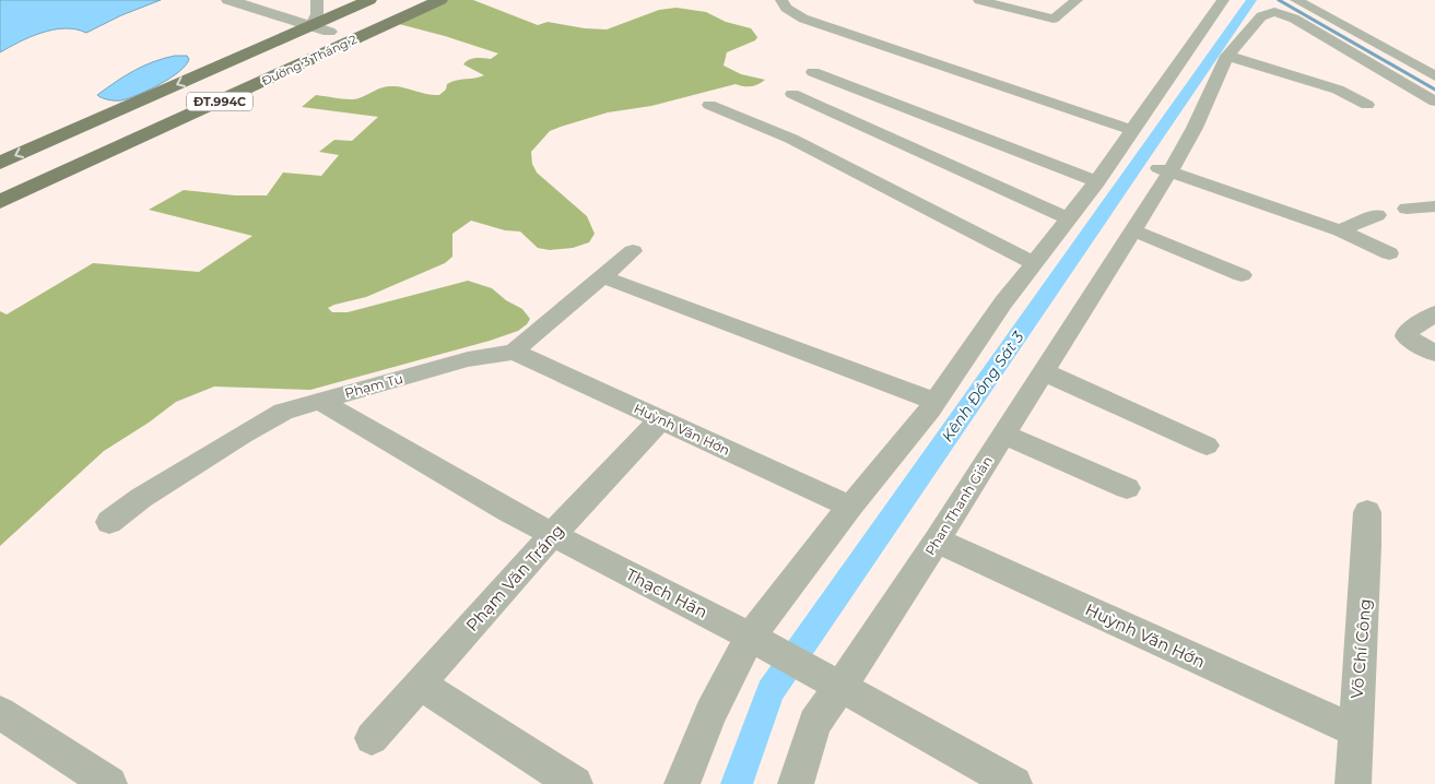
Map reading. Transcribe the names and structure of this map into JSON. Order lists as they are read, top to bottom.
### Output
{
  "streets": {
    "main road": ["Đường 3 Tháng 2", "ĐT.994C"],
    "street": [
      "Phạm Tu",
      "Huỳnh Văn Hớn",
      "Phan Thanh Giản",
      "Phạm Văn Tráng",
      "Thạch Hãn",
      "Võ Chí Công"
    ]
  },
  "crossings": [
    ["Phạm Tu", "Huỳnh Văn Hớn"],
    ["Phạm Tu", "Thạch Hãn"],
    ["Huỳnh Văn Hớn", "Phan Thanh Giản"],
    ["Huỳnh Văn Hớn", "Phạm Văn Tráng"],
    ["Huỳnh Văn Hớn", "Võ Chí Công"],
    ["Phan Thanh Giản", "Thạch Hãn"],
    ["Phạm Văn Tráng", "Thạch Hãn"]
  ],
  "water": ["Kênh Đồng Sát 3"]
}
